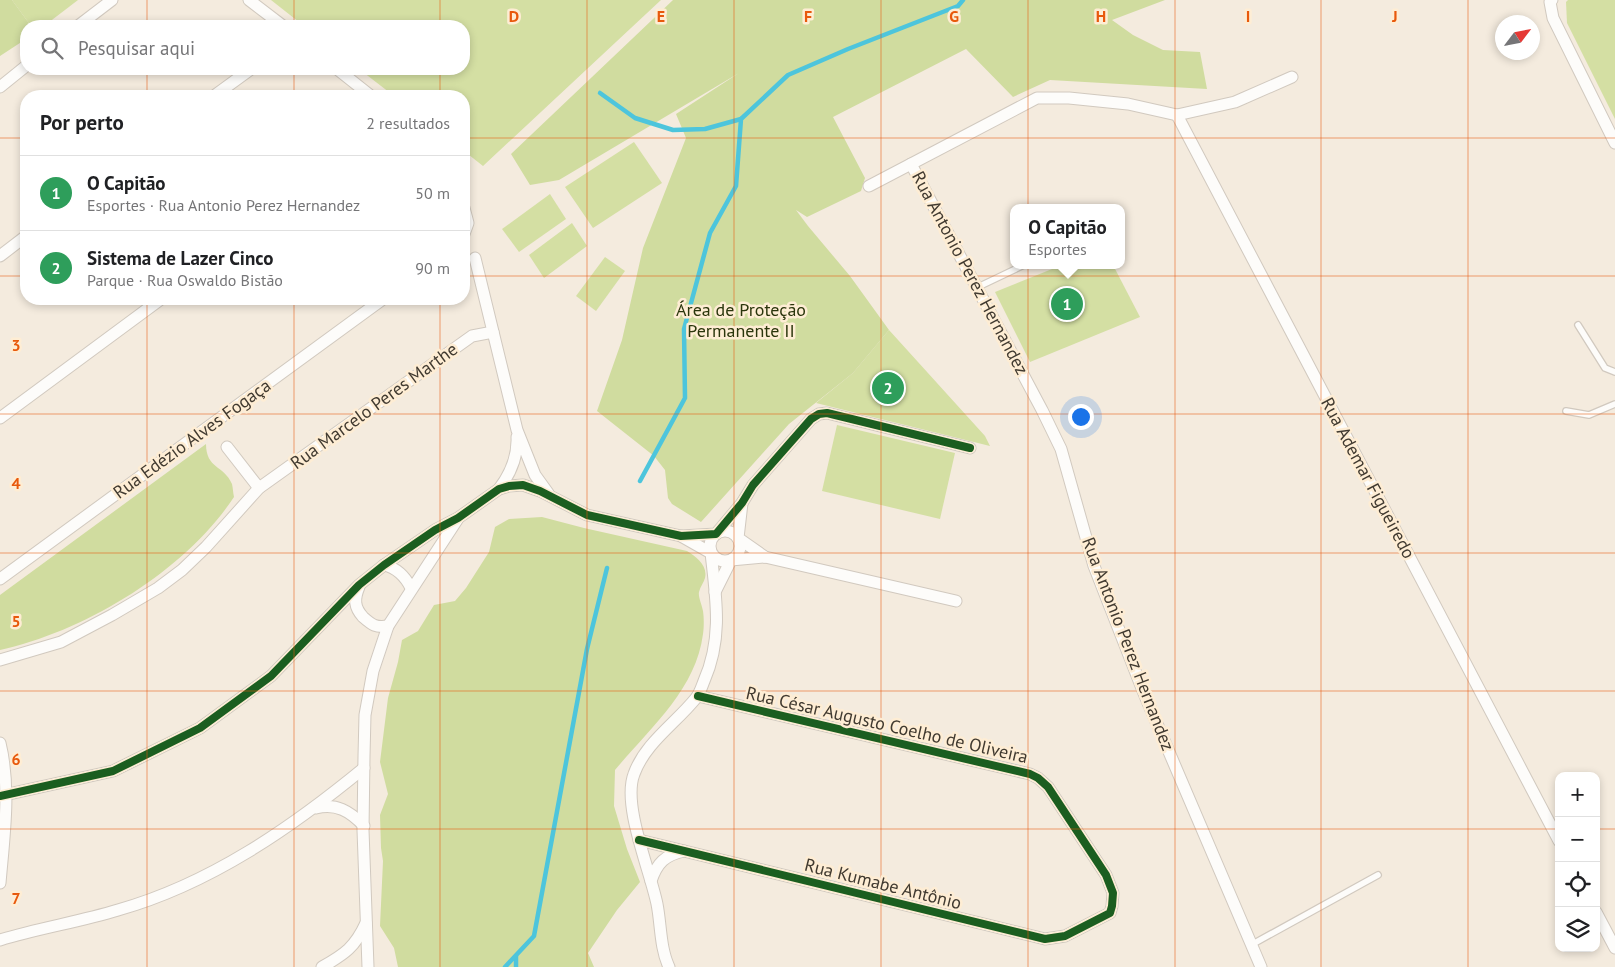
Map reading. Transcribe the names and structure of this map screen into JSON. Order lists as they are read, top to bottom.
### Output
{
  "streets": {
    "street": [
      "Rua Antonio Perez Hernandez",
      "Rua Marcelo Peres Marthe",
      "Rua Edézio Alves Fogaça",
      "Rua Ademar Figueiredo",
      "Rua César Augusto Coelho de Oliveira",
      "Rua Kumabe Antônio"
    ]
  },
  "crossings": [
    ["Rua César Augusto Coelho de Oliveira", "Rua Kumabe Antônio"]
  ],
  "parks": ["Área de Proteção Permanente II"],
  "north": "top right",
  "page": {
    "search": "Pesquisar aqui",
    "heading": ["Por perto", "2 resultados"],
    "list": [
      {
        "mark": "1",
        "name": "O Capitão",
        "note": "Esportes · Rua Antonio Perez Hernandez",
        "value": "50 m"
      },
      {
        "mark": "2",
        "name": "Sistema de Lazer Cinco",
        "note": "Parque · Rua Oswaldo Bistão",
        "value": "90 m"
      }
    ],
    "popup": ["O Capitão", "Esportes"],
    "pins": ["1", "2"],
    "map_buttons": ["+", "−"]
  },
  "grid": {
    "columns": [
      "D",
      "E",
      "F",
      "G",
      "H",
      "I",
      "J"
    ],
    "rows": [
      "3",
      "4",
      "5",
      "6",
      "7"
    ]
  }
}
